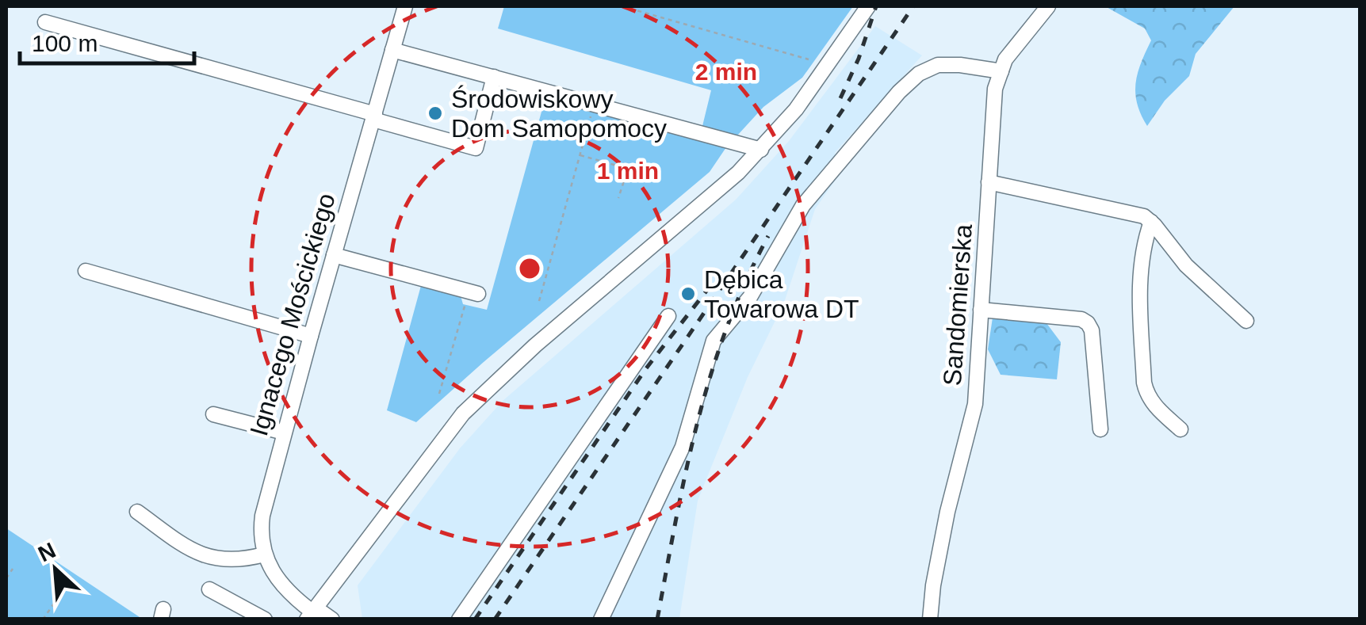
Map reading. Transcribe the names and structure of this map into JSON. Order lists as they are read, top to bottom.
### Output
{
  "streets": {
    "street": ["Sandomierska", "Ignacego Mościckiego"]
  },
  "places": ["Środowiskowy Dom Samopomocy", "Dębica Towarowa DT"],
  "scale_bar": "100 m",
  "north": "top left",
  "rings": ["2 min", "1 min"]
}
